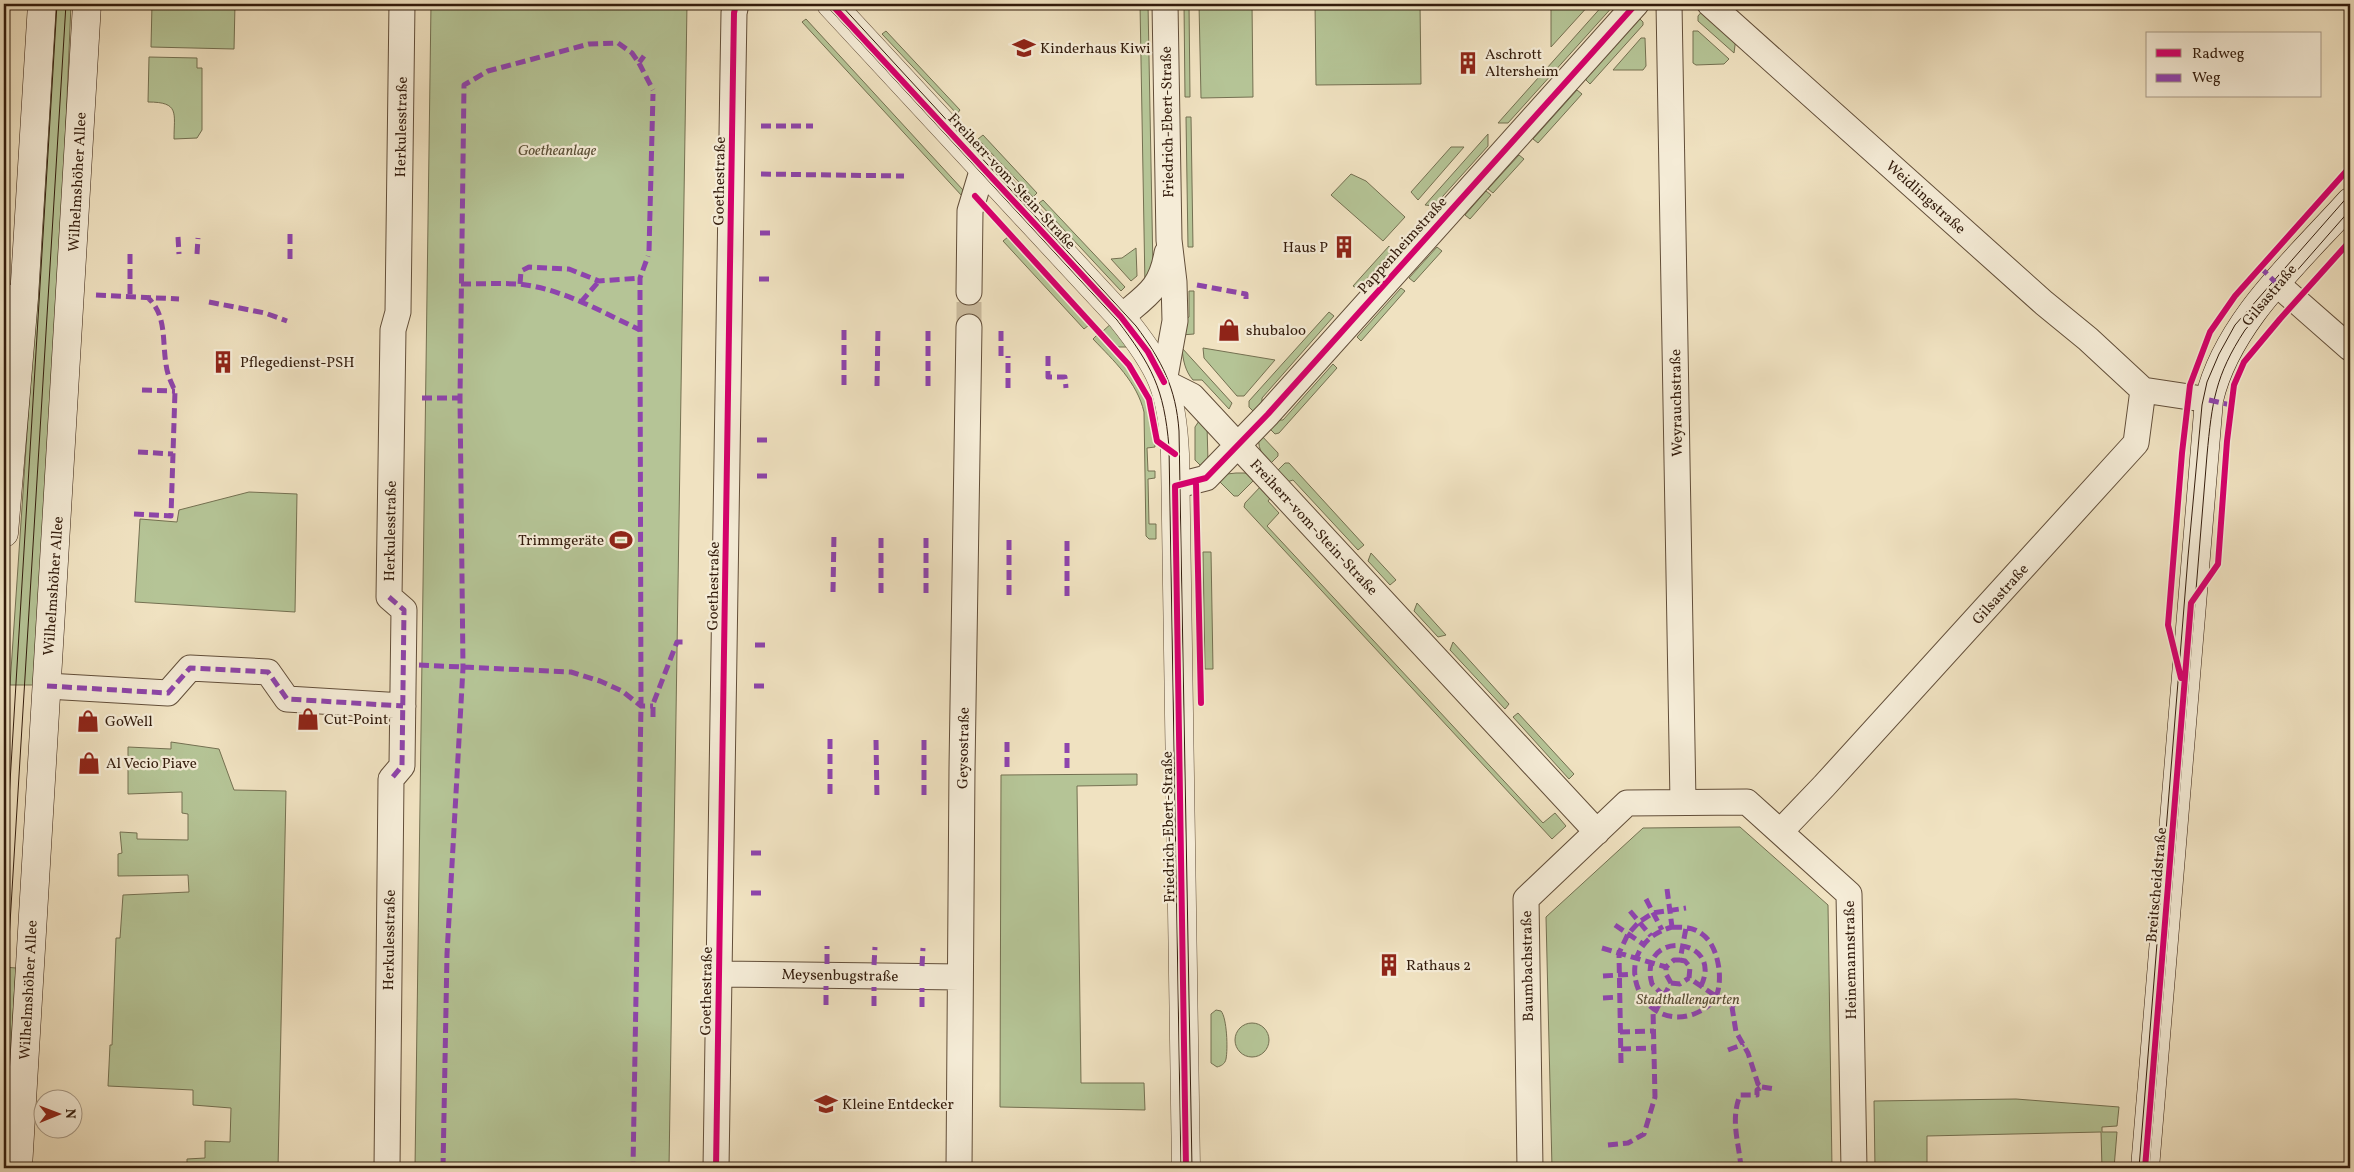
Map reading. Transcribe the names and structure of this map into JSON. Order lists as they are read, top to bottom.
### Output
{
  "streets": {
    "main road": [
      "Friedrich-Ebert-Straße",
      "Freiherr-vom-Stein-Straße",
      "Wilhelmshöher Allee",
      "Gilsastraße",
      "Breitscheidstraße"
    ],
    "street": [
      "Herkulesstraße",
      "Goethestraße",
      "Weidlingstraße",
      "Pappenheimstraße",
      "Weyrauchstraße",
      "Geysostraße",
      "Heinemannstraße",
      "Baumbachstraße",
      "Meysenbugstraße"
    ]
  },
  "crossings": [
    ["Friedrich-Ebert-Straße", "Freiherr-vom-Stein-Straße"],
    ["Friedrich-Ebert-Straße", "Pappenheimstraße"],
    ["Goethestraße", "Meysenbugstraße"],
    ["Freiherr-vom-Stein-Straße", "Pappenheimstraße"],
    ["Freiherr-vom-Stein-Straße", "Baumbachstraße"],
    ["Weidlingstraße", "Gilsastraße"],
    ["Gilsastraße", "Breitscheidstraße"],
    ["Gilsastraße", "Heinemannstraße"],
    ["Weyrauchstraße", "Heinemannstraße"],
    ["Weyrauchstraße", "Baumbachstraße"],
    ["Geysostraße", "Meysenbugstraße"],
    ["Heinemannstraße", "Baumbachstraße"]
  ],
  "parks": ["Goetheanlage", "Stadthallengarten"],
  "places": {
    "school or university": ["Kinderhaus Kiwi", "Kleine Entdecker"],
    "building": [
      "Aschrott Altersheim",
      "Haus P",
      "Pflegedienst-PSH",
      "Rathaus 2"
    ],
    "shop": [
      "shubaloo",
      "Cut-Point",
      "GoWell",
      "Al Vecio Piave"
    ],
    "sports": ["Trimmgeräte"]
  },
  "legend": ["Radweg", "Weg"],
  "north": "right"
}
